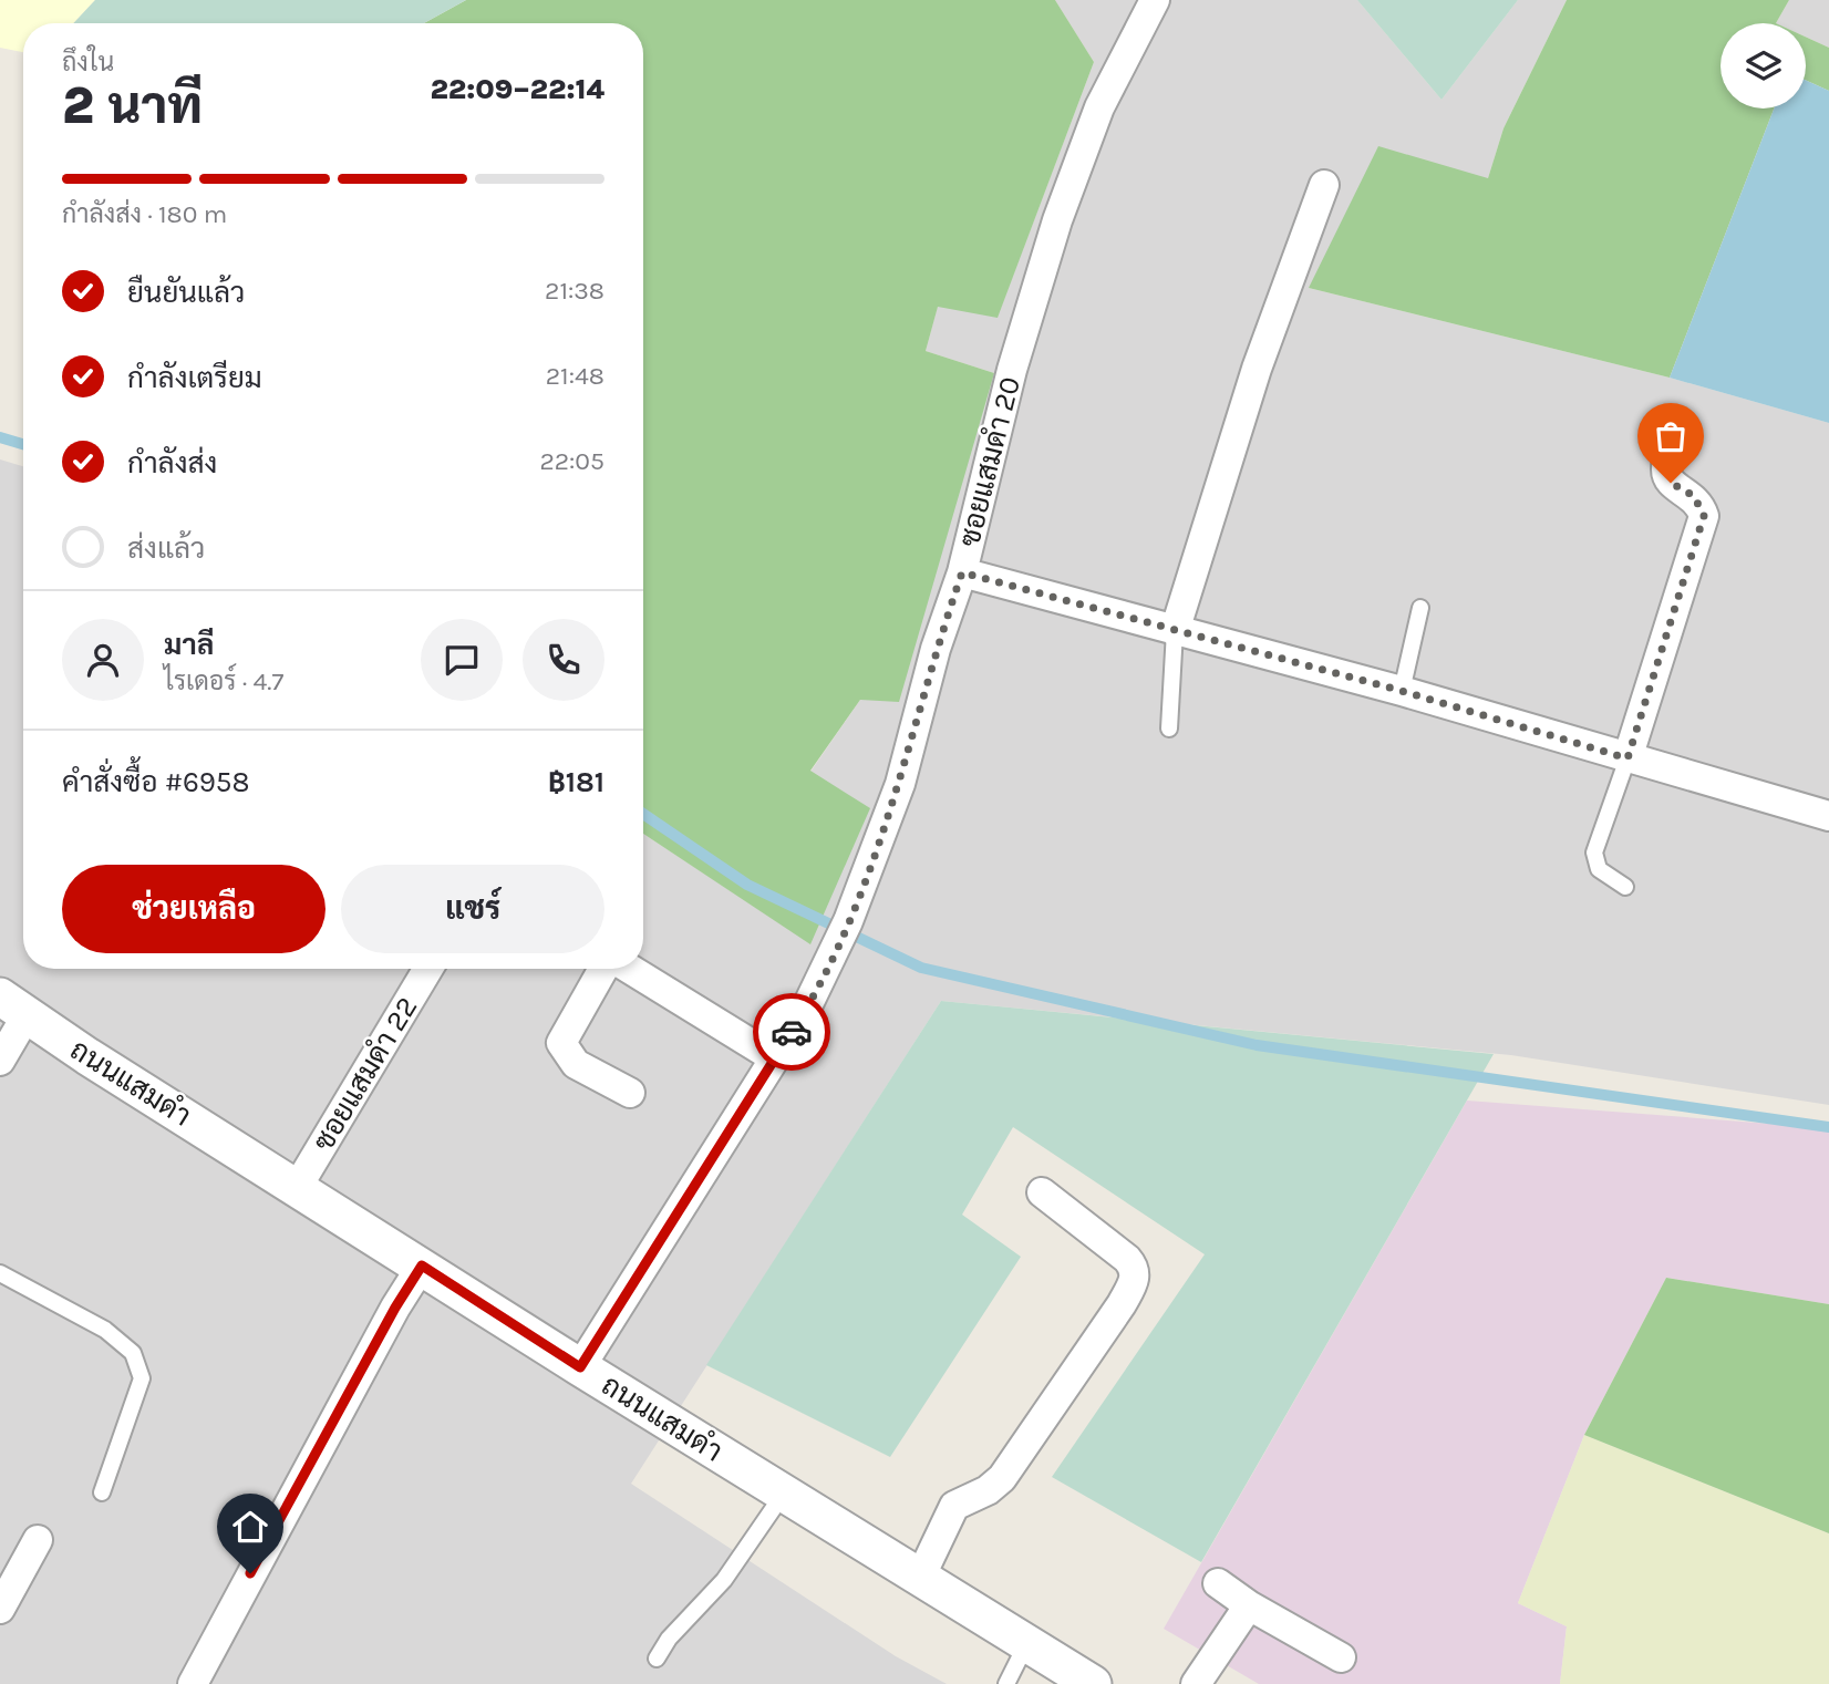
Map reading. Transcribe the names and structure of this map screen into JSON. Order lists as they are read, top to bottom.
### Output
{
  "streets": {
    "street": ["ซอยแสมดำ 20", "ซอยแสมดำ 22", "ถนนแสมดำ"]
  },
  "crossings": [
    ["ซอยแสมดำ 20", "ถนนแสมดำ"],
    ["ซอยแสมดำ 22", "ถนนแสมดำ"]
  ],
  "page": {
    "heading": ["2 นาที", "ถึงใน", "22:09–22:14"],
    "panel": [
      "มาลี",
      "ไรเดอร์ · 4.7",
      "คำสั่งซื้อ #6958",
      "฿181"
    ],
    "bar": "กำลังส่ง · 180 m",
    "list": [
      ["ยืนยันแล้ว", "21:38"],
      ["กำลังเตรียม", "21:48"],
      ["กำลังส่ง", "22:05"],
      "ส่งแล้ว"
    ],
    "buttons": ["ช่วยเหลือ", "แชร์"]
  }
}
